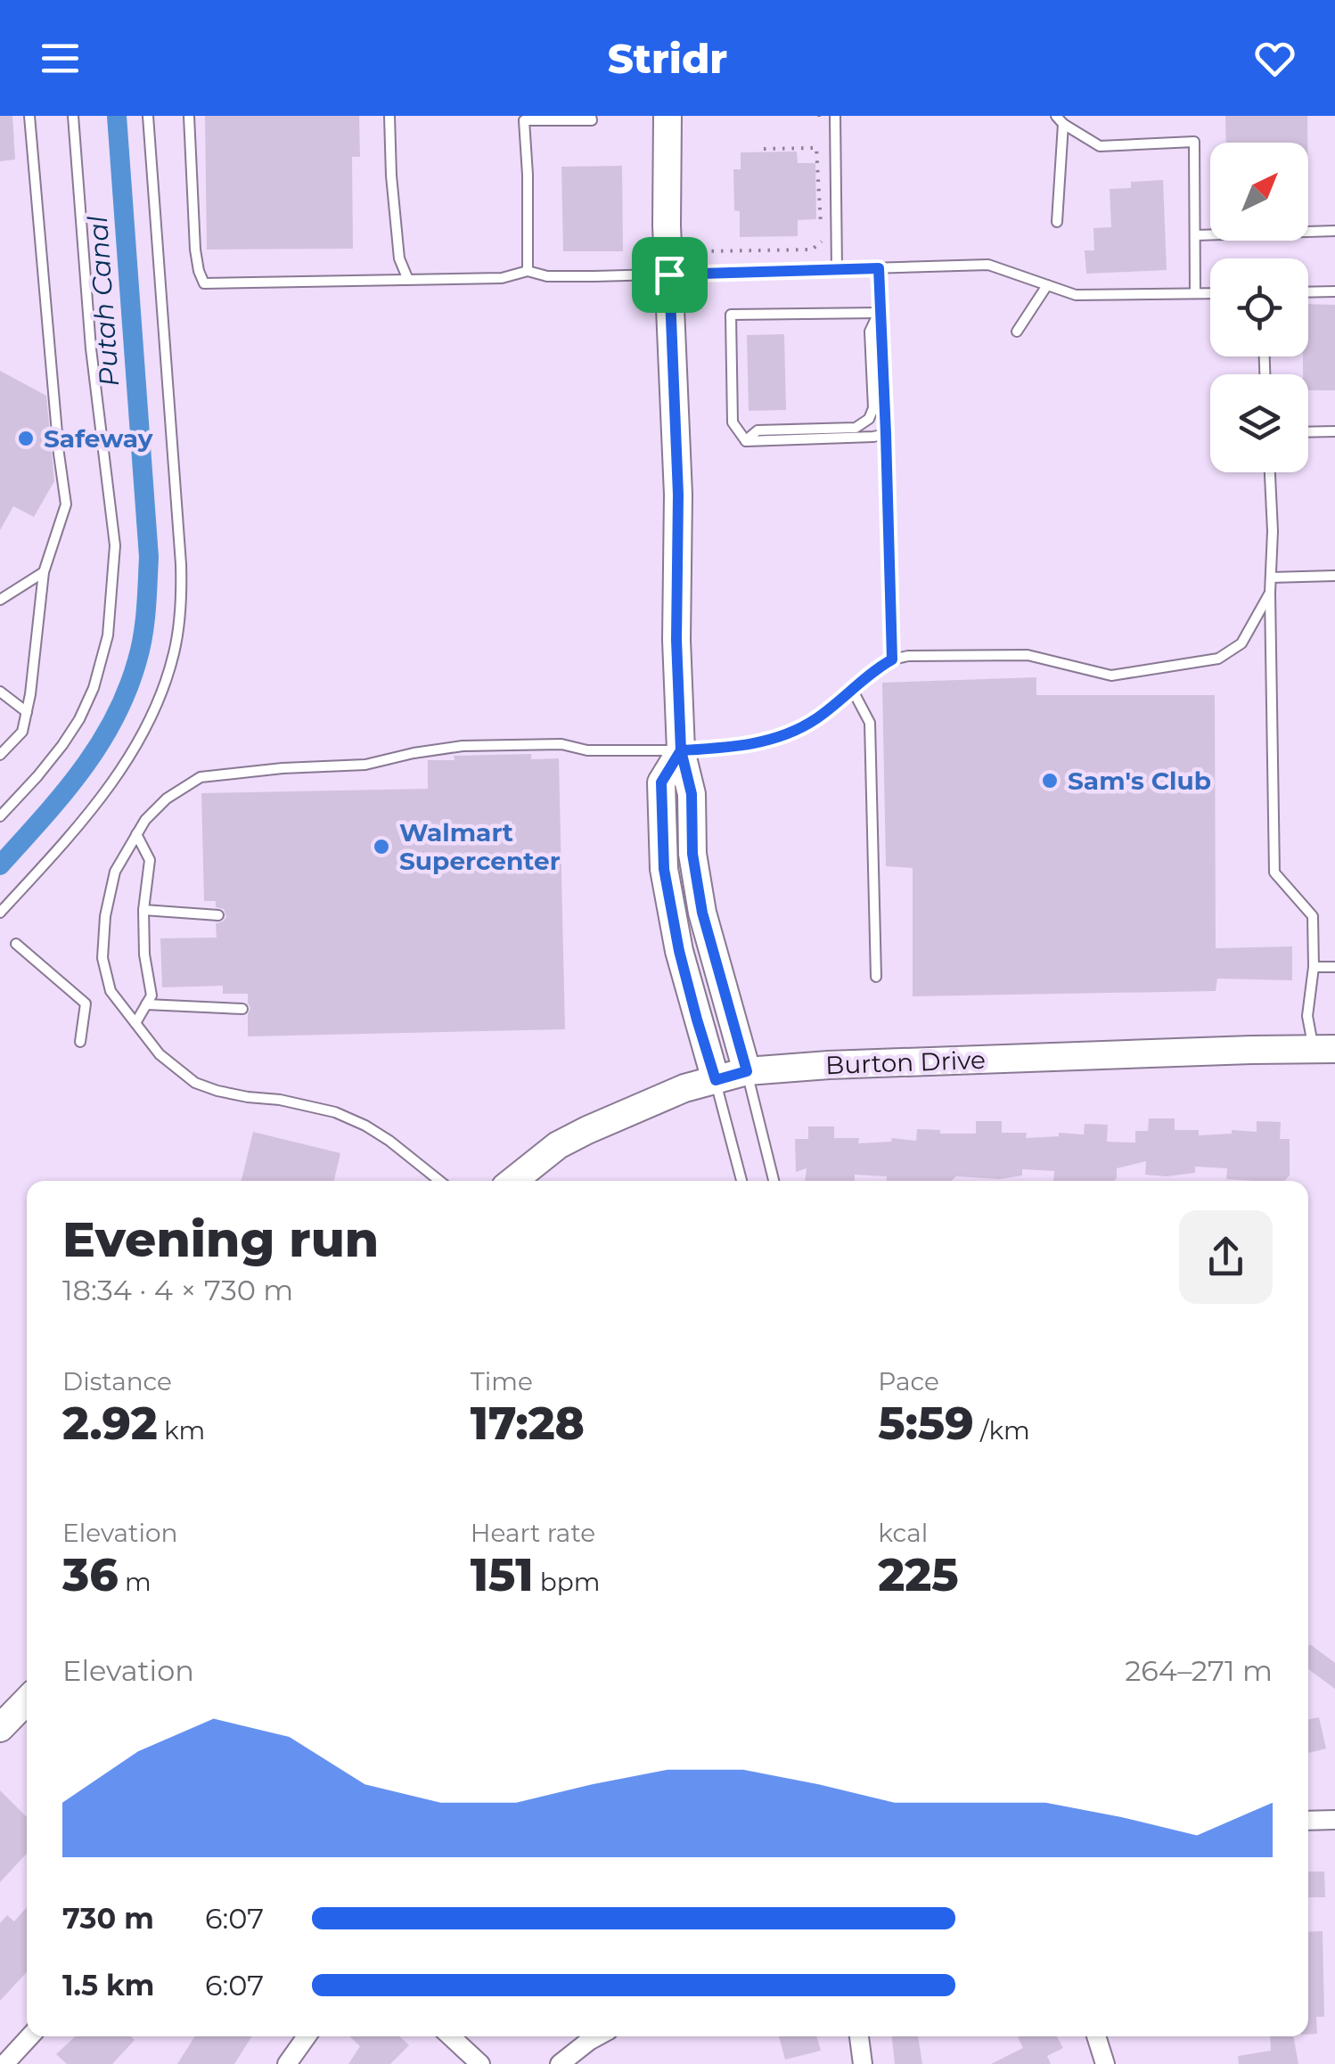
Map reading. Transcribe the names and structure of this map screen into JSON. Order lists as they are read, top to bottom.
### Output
{
  "streets": {
    "street": ["Burton Drive"]
  },
  "water": ["Putah Canal"],
  "places": ["Safeway", "Sam's Club", "Walmart Supercenter"],
  "north": "top right",
  "page": {
    "header": "Stridr",
    "heading": ["Evening run", "18:34 · 4 × 730 m"],
    "stats": [
      ["Distance", "2.92 km"],
      ["Time", "17:28"],
      ["Pace", "5:59 /km"],
      ["Elevation", "36 m"],
      ["Heart rate", "151 bpm"],
      ["kcal", "225"]
    ],
    "chart": ["Elevation", "264–271 m"],
    "list": [
      {
        "name": "730 m",
        "note": "6:07"
      },
      {
        "name": "1.5 km",
        "note": "6:07"
      }
    ]
  }
}
